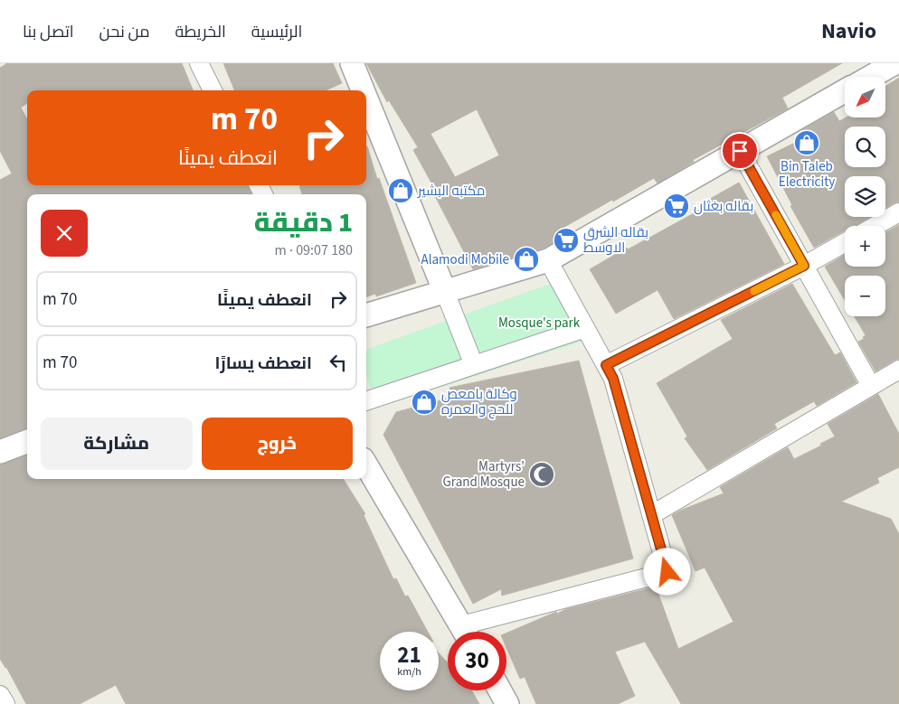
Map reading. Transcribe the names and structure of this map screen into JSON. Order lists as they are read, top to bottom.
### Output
{
  "parks": ["Mosque's park"],
  "places": {
    "shop": [
      "Bin Taleb Electricity",
      "مكتبه البشير",
      "Alamodi Mobile",
      "وكالة بامعص للحج والعمره"
    ],
    "supermarket": ["بقاله بغثان", "بقاله الشرق الاوسط"],
    "mosque": ["Martyrs' Grand Mosque"]
  },
  "north": "bottom left",
  "page": {
    "header": "Navio",
    "nav": [
      "الرئيسية",
      "الخريطة",
      "من نحن",
      "اتصل بنا"
    ],
    "map_buttons": ["+", "−"],
    "turn": ["70 m", "انعطف يمينًا"],
    "heading": ["1 دقيقة", "180 m · 09:07"],
    "list": [
      {
        "name": "انعطف يمينًا",
        "value": "70 m"
      },
      {
        "name": "انعطف يسارًا",
        "value": "70 m"
      }
    ],
    "buttons": ["خروج", "مشاركة"],
    "speed": "21 km/h",
    "limit": "30"
  }
}
